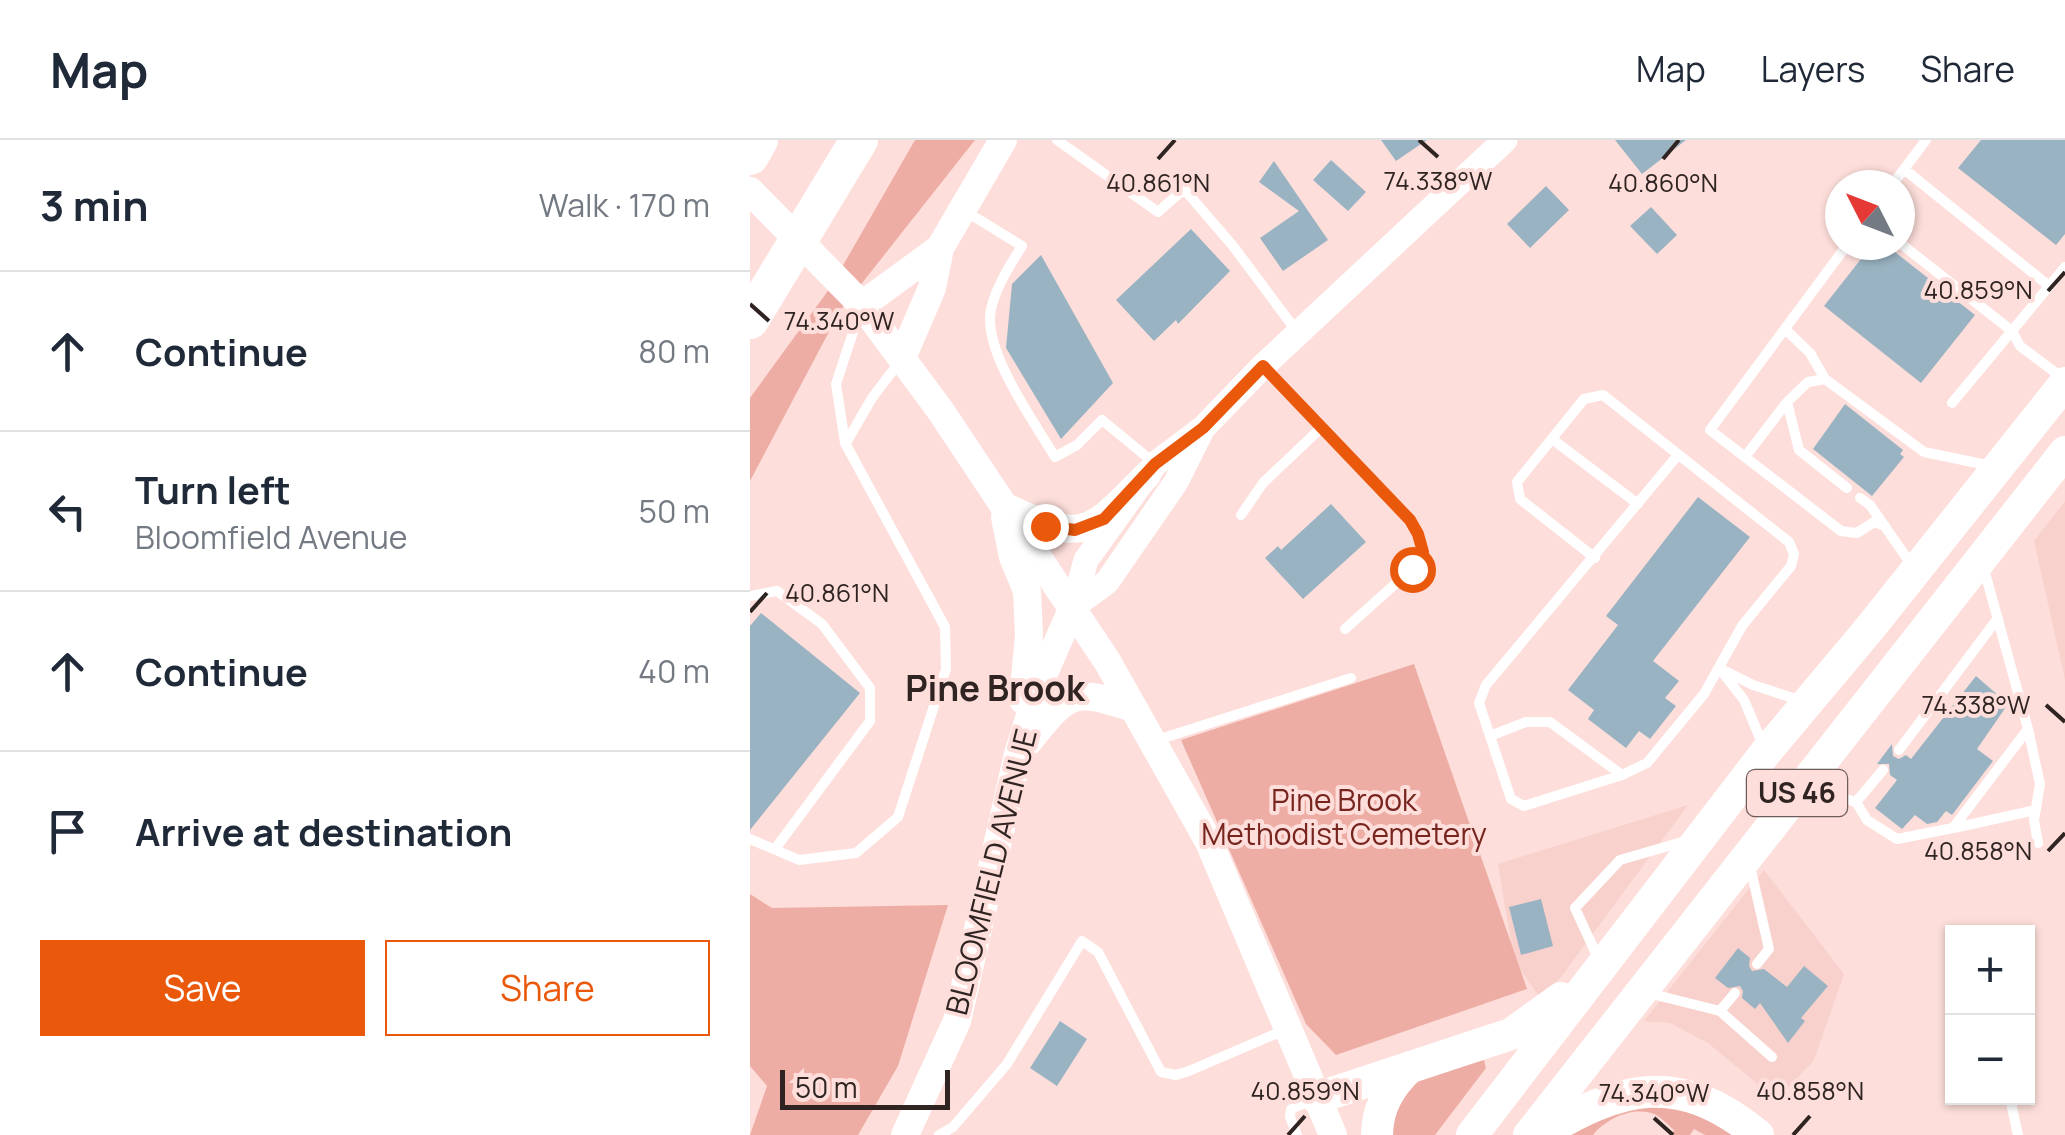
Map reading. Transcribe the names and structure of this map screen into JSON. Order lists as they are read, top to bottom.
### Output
{
  "streets": {
    "highway": ["US 46"],
    "main road": ["BLOOMFIELD AVENUE"]
  },
  "districts": ["Pine Brook"],
  "parks": ["Pine Brook Methodist Cemetery"],
  "scale_bar": "50 m",
  "north": "top left",
  "page": {
    "header": "Map",
    "nav": ["Map", "Layers", "Share"],
    "heading": ["3 min", "Walk · 170 m"],
    "list": [
      ["Continue", "80 m"],
      ["Turn left", "Bloomfield Avenue", "50 m"],
      ["Continue", "40 m"],
      "Arrive at destination"
    ],
    "buttons": ["Save", "Share"],
    "map_buttons": ["+", "−"],
    "scale": "50 m"
  },
  "coordinates": [
    "74.338°W",
    "40.861°N",
    "40.860°N",
    "40.859°N",
    "74.340°W",
    "40.858°N"
  ]
}
